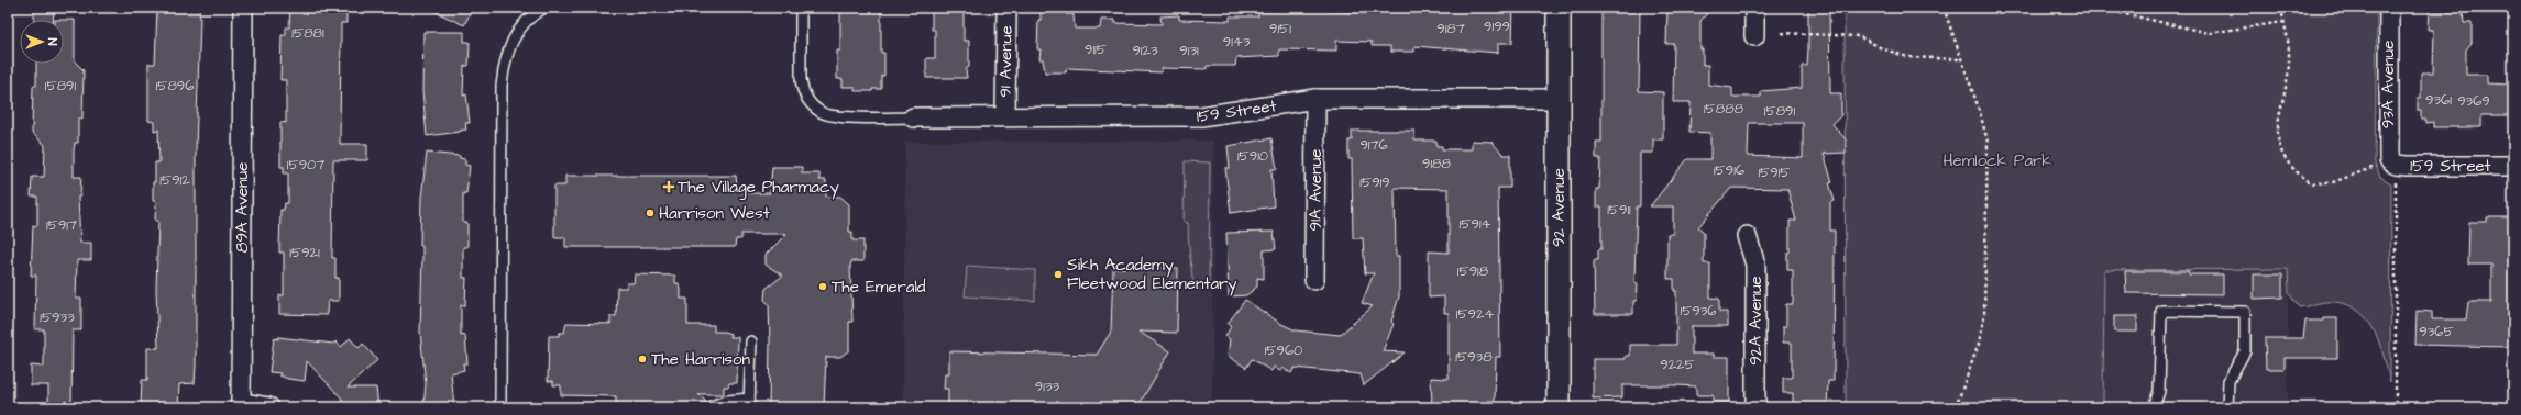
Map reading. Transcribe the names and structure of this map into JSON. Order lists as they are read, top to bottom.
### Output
{
  "streets": {
    "street": [
      "91 Avenue",
      "93A Avenue",
      "159 Street",
      "91A Avenue",
      "89A Avenue",
      "92 Avenue",
      "92A Avenue"
    ]
  },
  "crossings": [
    ["91 Avenue", "159 Street"],
    ["93A Avenue", "159 Street"],
    ["159 Street", "91A Avenue"],
    ["159 Street", "92 Avenue"]
  ],
  "parks": ["Hemlock Park"],
  "places": {
    "health": ["The Village Pharmacy"],
    "other": [
      "Harrison West",
      "Sikh Academy Fleetwood Elementary",
      "The Emerald",
      "The Harrison"
    ]
  },
  "house_numbers": [
    "9199",
    "9151",
    "9187",
    "15881",
    "9143",
    "9115",
    "9123",
    "9131",
    "15891",
    "15896",
    "9361",
    "9369",
    "15888",
    "15891",
    "9176",
    "15910",
    "9188",
    "15907",
    "15916",
    "15915",
    "15912",
    "15919",
    "15911",
    "15914",
    "15917",
    "15921",
    "15918",
    "15936",
    "15924",
    "15933",
    "9365",
    "15960",
    "15938",
    "9225",
    "9133"
  ],
  "north": "right"
}
